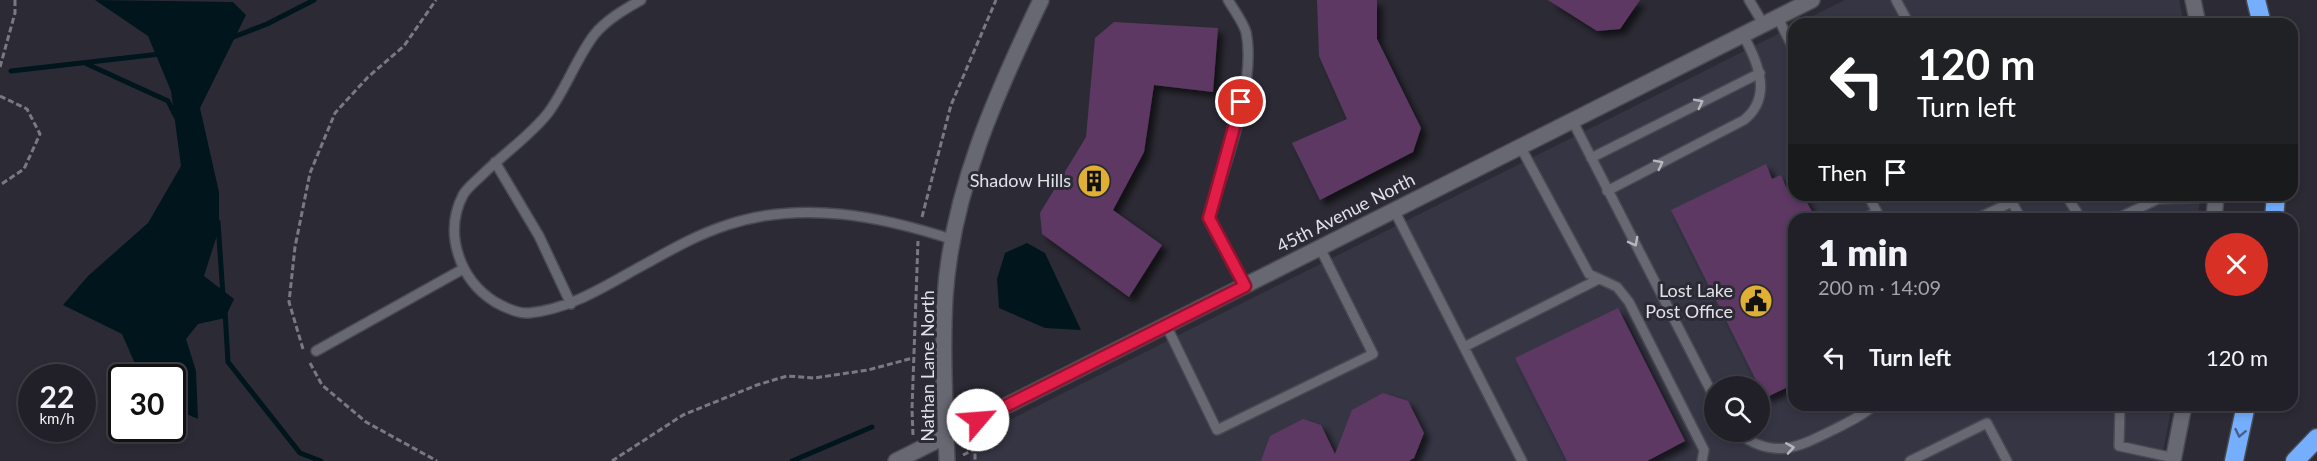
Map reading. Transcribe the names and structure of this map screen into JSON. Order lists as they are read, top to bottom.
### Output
{
  "streets": {
    "street": ["45th Avenue North", "Nathan Lane North"]
  },
  "crossings": [
    ["45th Avenue North", "Nathan Lane North"]
  ],
  "places": {
    "building": ["Shadow Hills"],
    "public building": ["Lost Lake Post Office"]
  },
  "page": {
    "turn": ["120 m", "Turn left"],
    "then": "Then",
    "heading": ["1 min", "200 m · 14:09"],
    "list": [
      {
        "name": "Turn left",
        "value": "120 m"
      }
    ],
    "speed": "22 km/h",
    "limit": "30"
  }
}
